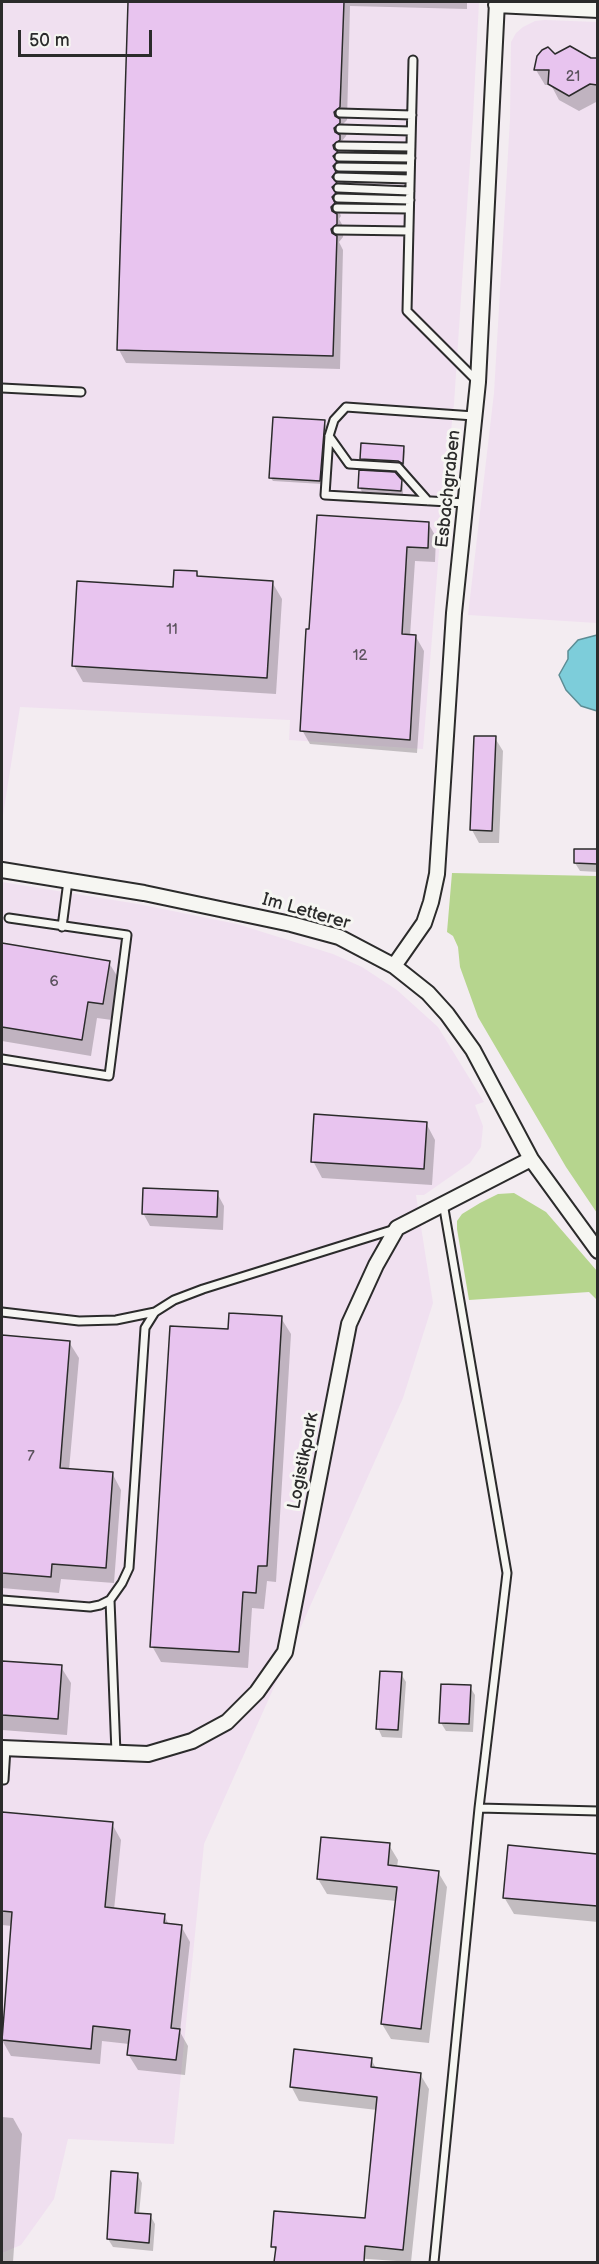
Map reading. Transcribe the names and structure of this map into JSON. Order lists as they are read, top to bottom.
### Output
{
  "streets": {
    "street": ["Esbachgraben", "Im Letterer", "Logistikpark"]
  },
  "crossings": [
    ["Esbachgraben", "Im Letterer"]
  ],
  "house_numbers": [
    "21",
    "11",
    "12",
    "6",
    "7"
  ],
  "scale_bar": "50 m"
}
